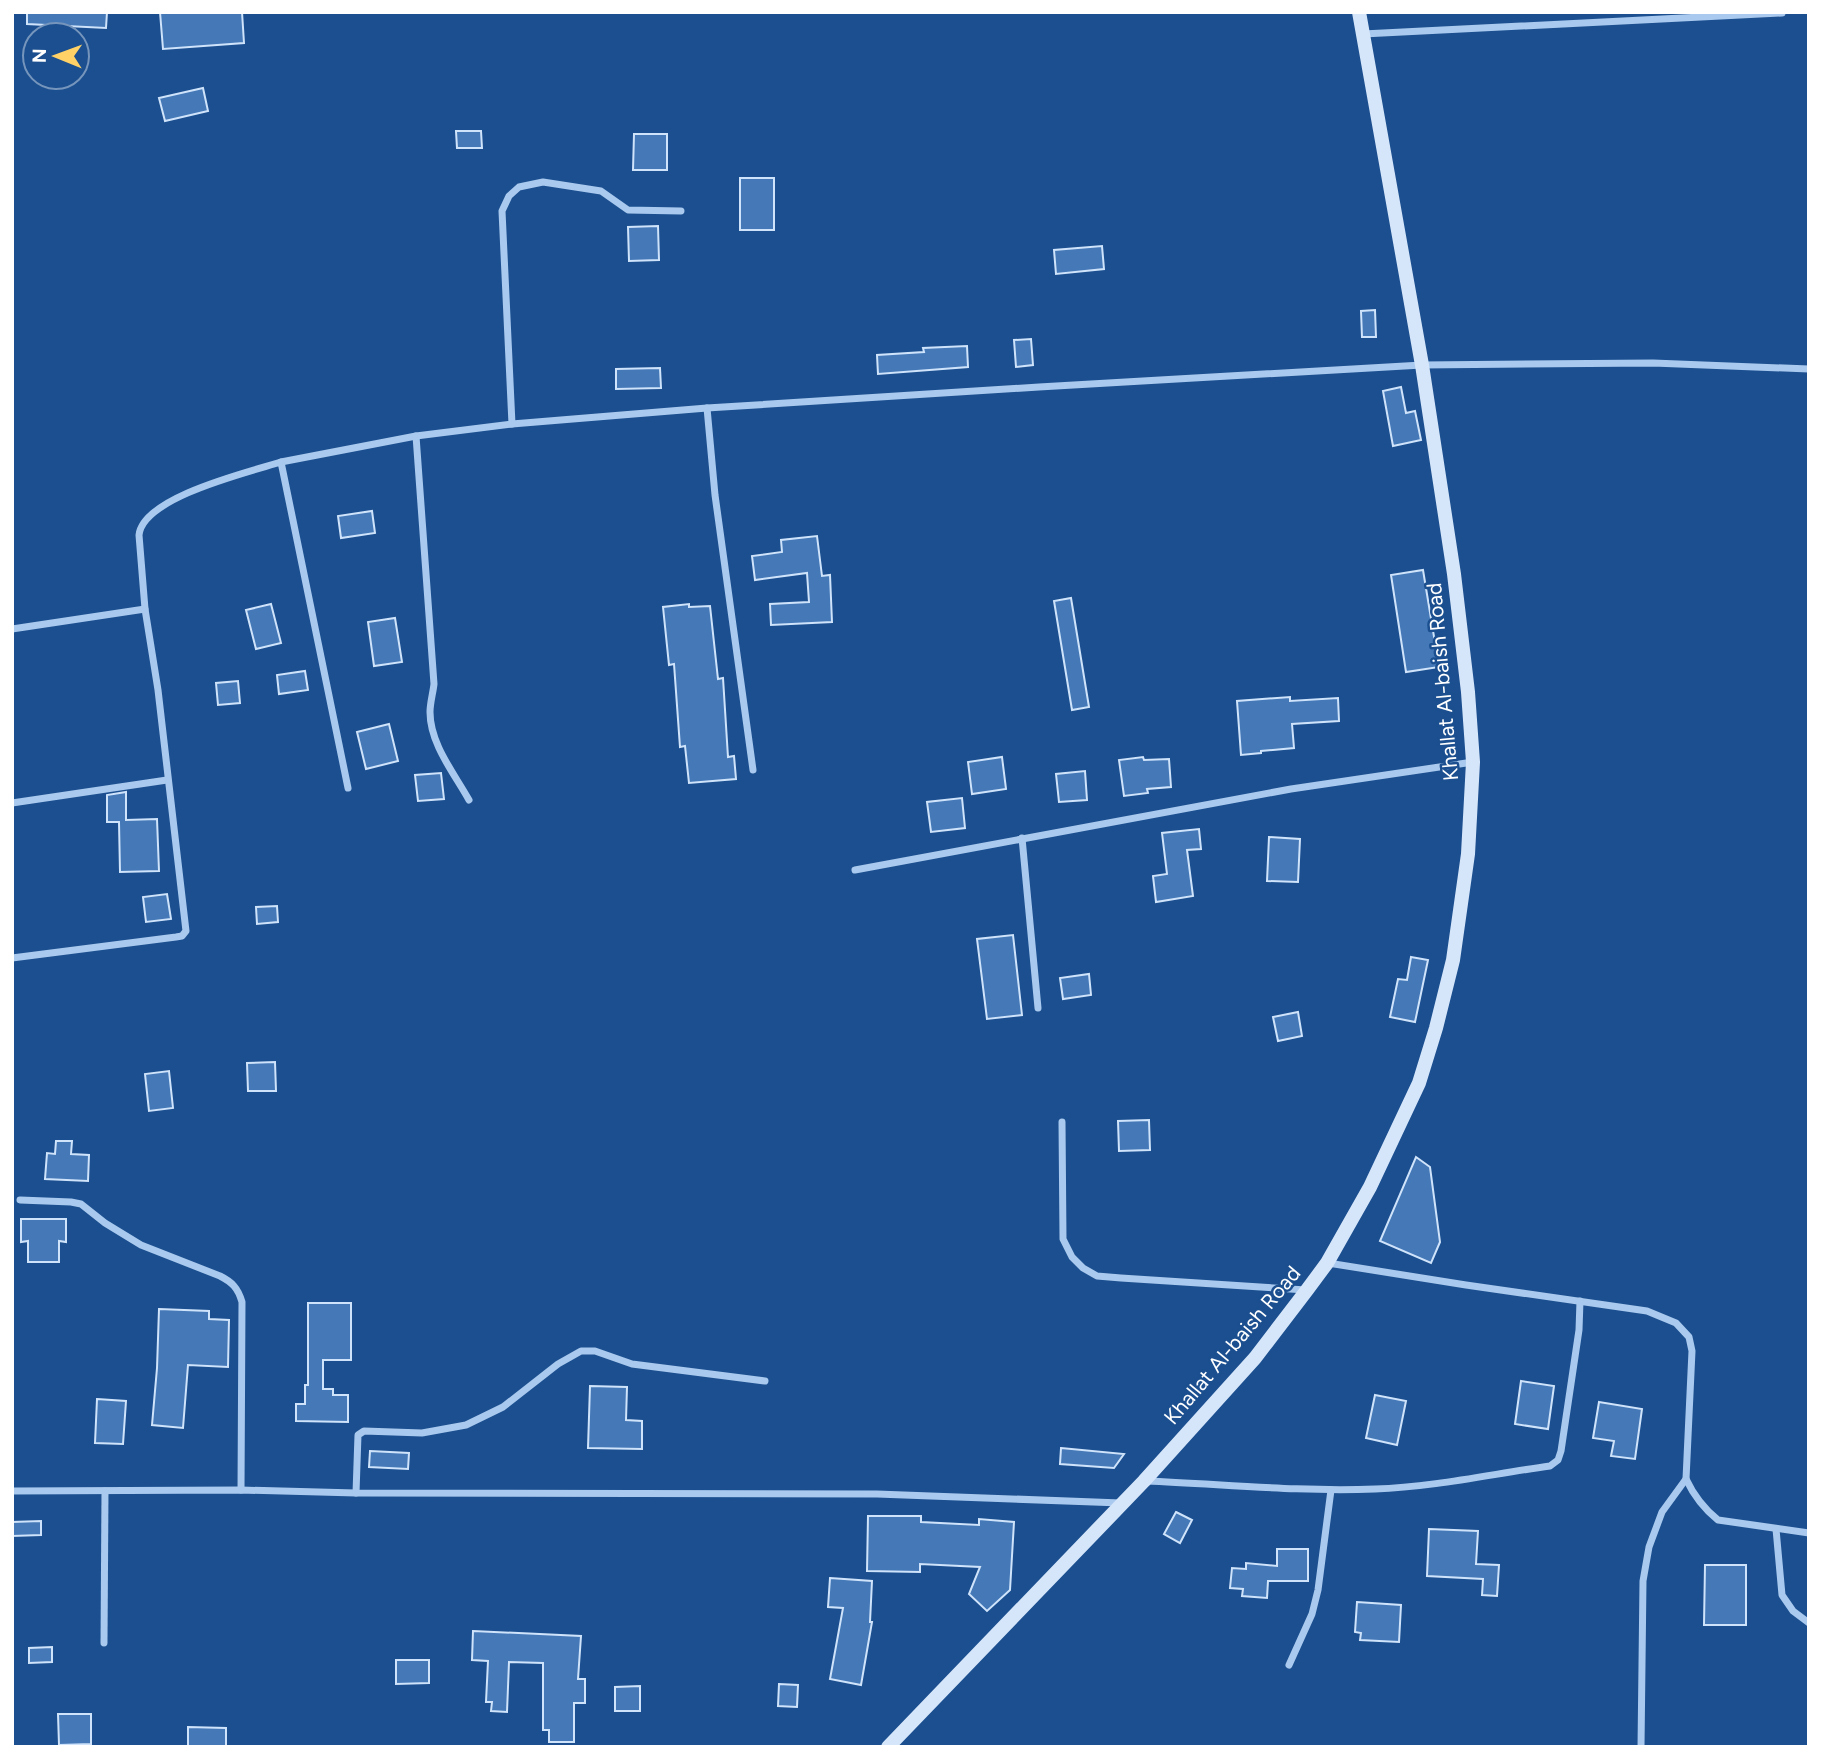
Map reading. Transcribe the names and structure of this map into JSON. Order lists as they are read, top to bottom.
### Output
{
  "streets": {
    "street": ["Khallat Al-baish Road"]
  },
  "north": "left"
}
